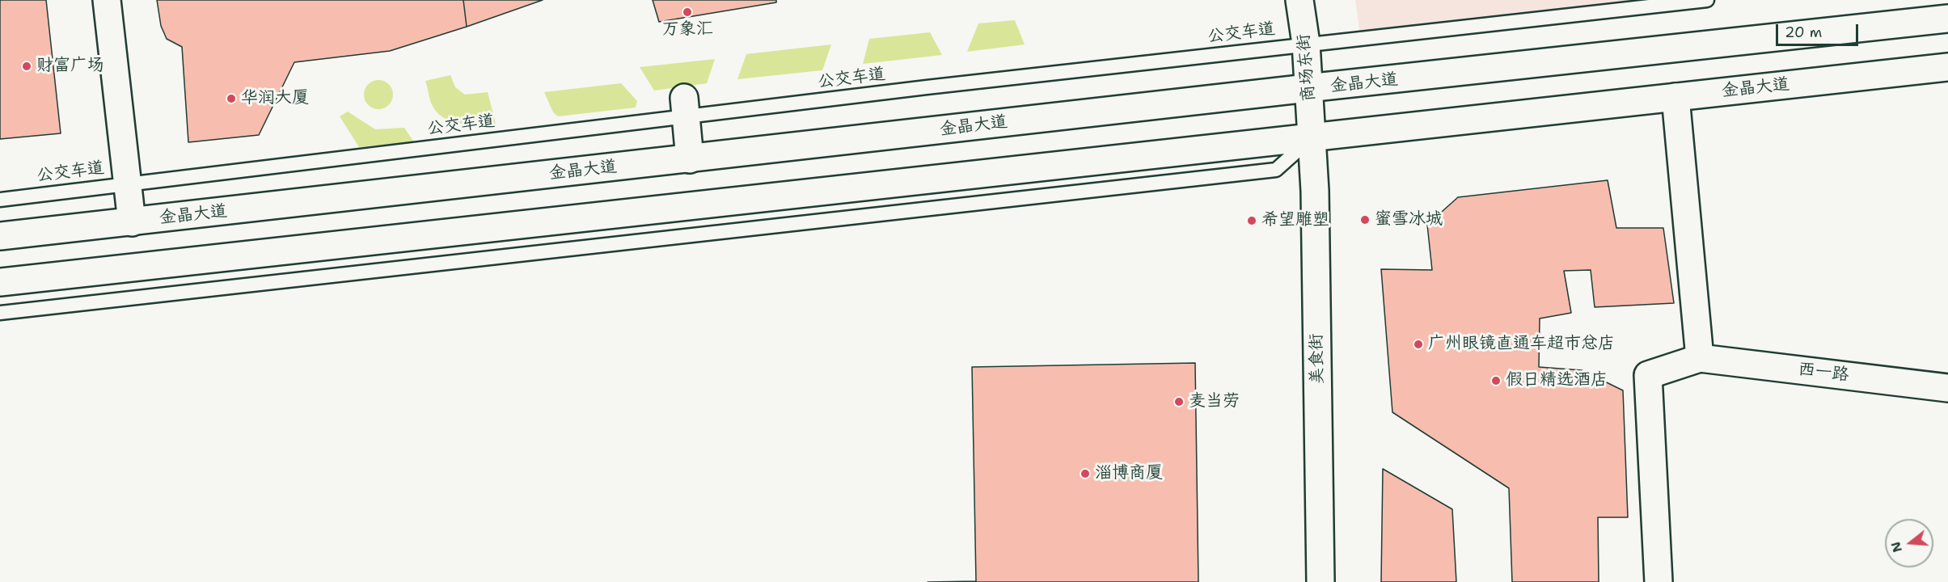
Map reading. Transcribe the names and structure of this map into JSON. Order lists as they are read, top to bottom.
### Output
{
  "streets": {
    "main road": [
      "商场东街",
      "金晶大道",
      "美食街",
      "西一路"
    ],
    "lane": ["公交车道"]
  },
  "crossings": [
    ["公交车道", "商场东街"],
    ["商场东街", "金晶大道"],
    ["商场东街", "美食街"],
    ["金晶大道", "美食街"]
  ],
  "places": [
    "万象汇",
    "财富广场",
    "华润大厦",
    "蜜雪冰城",
    "希望雕塑",
    "广州眼镜直通车超市总店",
    "假日精选酒店",
    "麦当劳",
    "淄博商厦"
  ],
  "scale_bar": "20 m",
  "north": "left"
}
